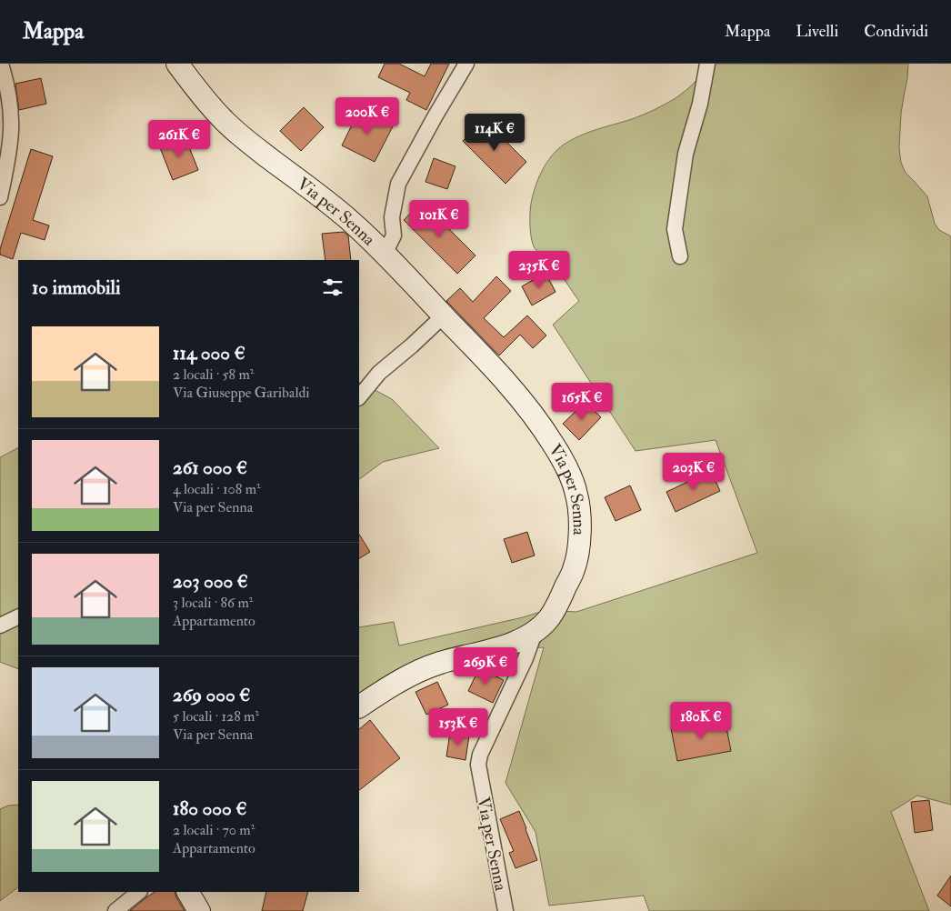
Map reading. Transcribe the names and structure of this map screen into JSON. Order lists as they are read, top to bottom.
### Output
{
  "streets": {
    "street": ["Via per Senna"]
  },
  "page": {
    "header": "Mappa",
    "nav": ["Mappa", "Livelli", "Condividi"],
    "price": [
      "200K €",
      "114K €",
      "261K €",
      "101K €",
      "235K €",
      "165K €",
      "203K €",
      "269K €",
      "180K €",
      "153K €"
    ],
    "heading": "10 immobili",
    "list": [
      {
        "name": "114 000 €",
        "note": "2 locali · 58 m² · Via Giuseppe Garibaldi"
      },
      {
        "name": "261 000 €",
        "note": "4 locali · 108 m² · Via per Senna"
      },
      {
        "name": "203 000 €",
        "note": "3 locali · 86 m² · Appartamento"
      },
      {
        "name": "269 000 €",
        "note": "5 locali · 128 m² · Via per Senna"
      },
      {
        "name": "180 000 €",
        "note": "2 locali · 70 m² · Appartamento"
      }
    ]
  }
}
